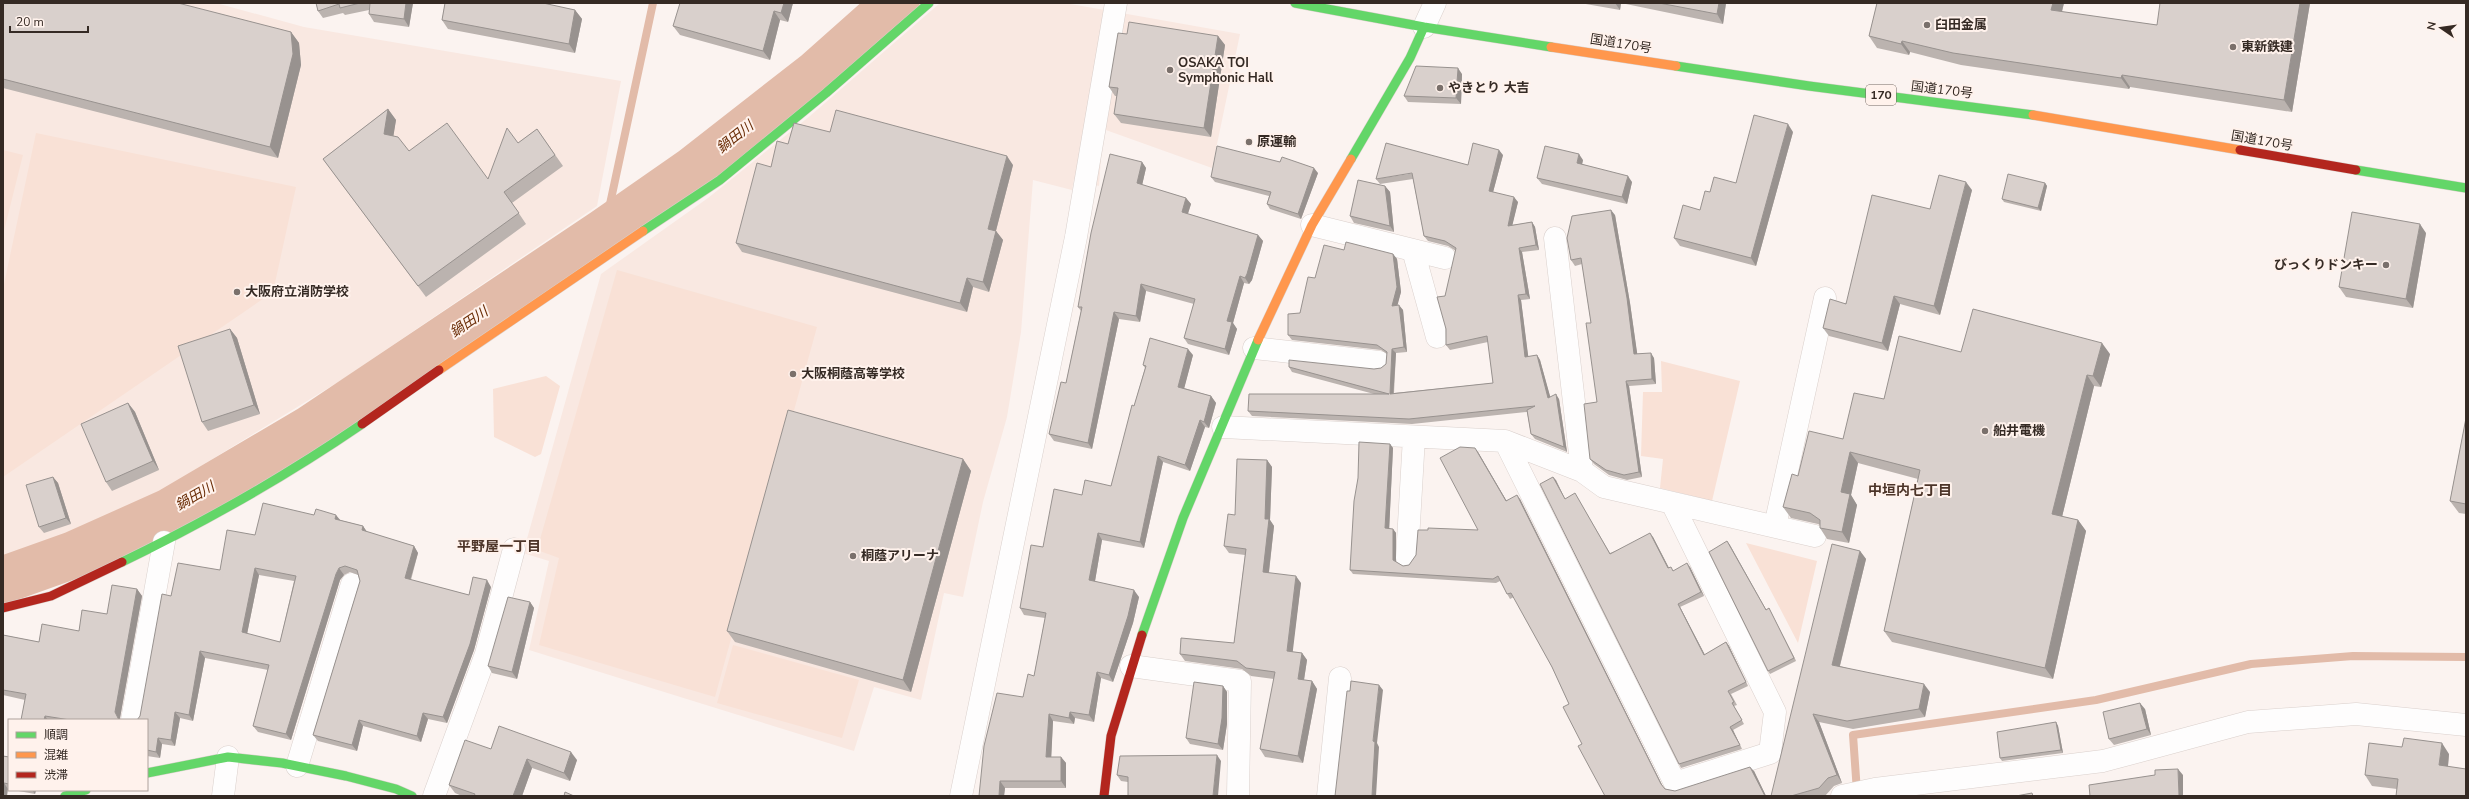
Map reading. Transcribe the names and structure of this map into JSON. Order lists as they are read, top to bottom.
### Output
{
  "streets": {
    "main road": ["国道170号", "170"]
  },
  "districts": ["中垣内七丁目", "平野屋一丁目"],
  "water": ["鍋田川"],
  "places": [
    "臼田金属",
    "東新鉄建",
    "OSAKA TOI Symphonic Hall",
    "やきとり 大吉",
    "原運輸",
    "びっくりドンキー",
    "大阪府立消防学校",
    "大阪桐蔭高等学校",
    "船井電機",
    "桐蔭アリーナ"
  ],
  "legend": ["順調", "混雑", "渋滞"],
  "scale_bar": "20 m",
  "north": "left"
}
